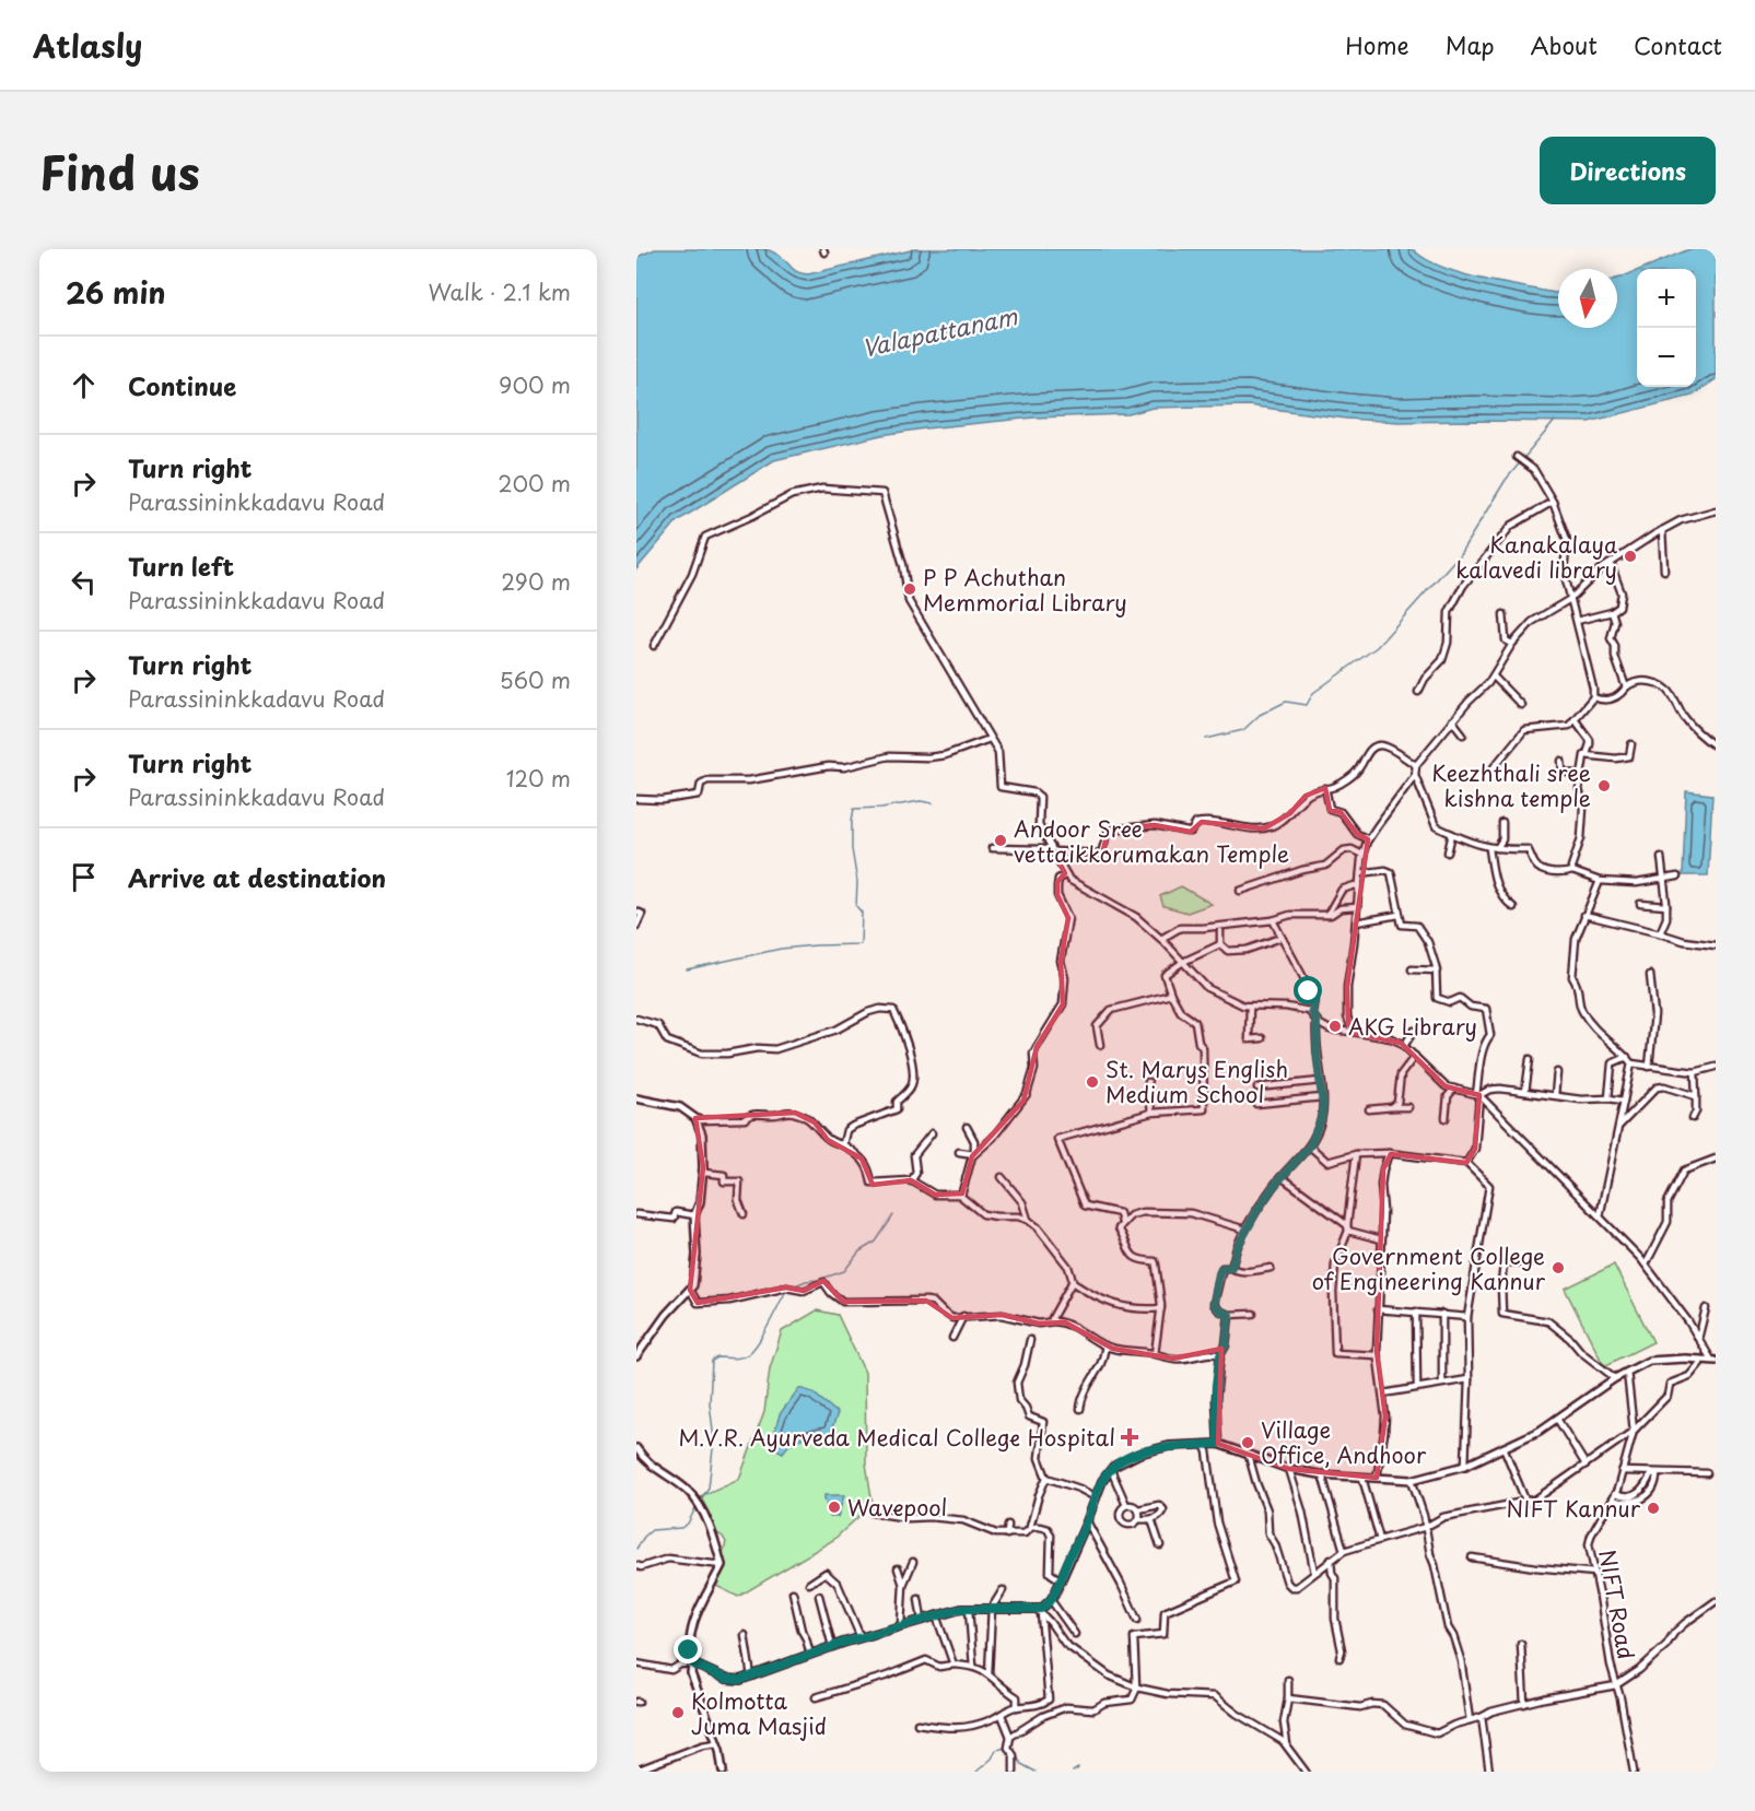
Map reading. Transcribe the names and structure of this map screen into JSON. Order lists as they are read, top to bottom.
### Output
{
  "streets": {
    "street": ["NIFT Road"]
  },
  "water": ["Valapattanam"],
  "places": {
    "other": [
      "Kanakalaya kalavedi library",
      "P P Achuthan Memmorial Library",
      "Keezhthali sree kishna temple",
      "Andoor Sree vettaikkorumakan Temple",
      "AKG Library",
      "St. Marys English Medium School",
      "Government College of Engineering Kannur",
      "Village Office, Andhoor",
      "Wavepool",
      "NIFT Kannur",
      "Kolmotta Juma Masjid"
    ],
    "health": ["M.V.R. Ayurveda Medical College Hospital"]
  },
  "north": "bottom",
  "page": {
    "header": "Atlasly",
    "nav": [
      "Home",
      "Map",
      "About",
      "Contact"
    ],
    "title": "Find us",
    "buttons": "Directions",
    "heading": ["26 min", "Walk · 2.1 km"],
    "map_buttons": ["+", "−"],
    "list": [
      ["Continue", "900 m"],
      ["Turn right", "Parassininkkadavu Road", "200 m"],
      ["Turn left", "Parassininkkadavu Road", "290 m"],
      ["Turn right", "Parassininkkadavu Road", "560 m"],
      ["Turn right", "Parassininkkadavu Road", "120 m"],
      "Arrive at destination"
    ]
  }
}
